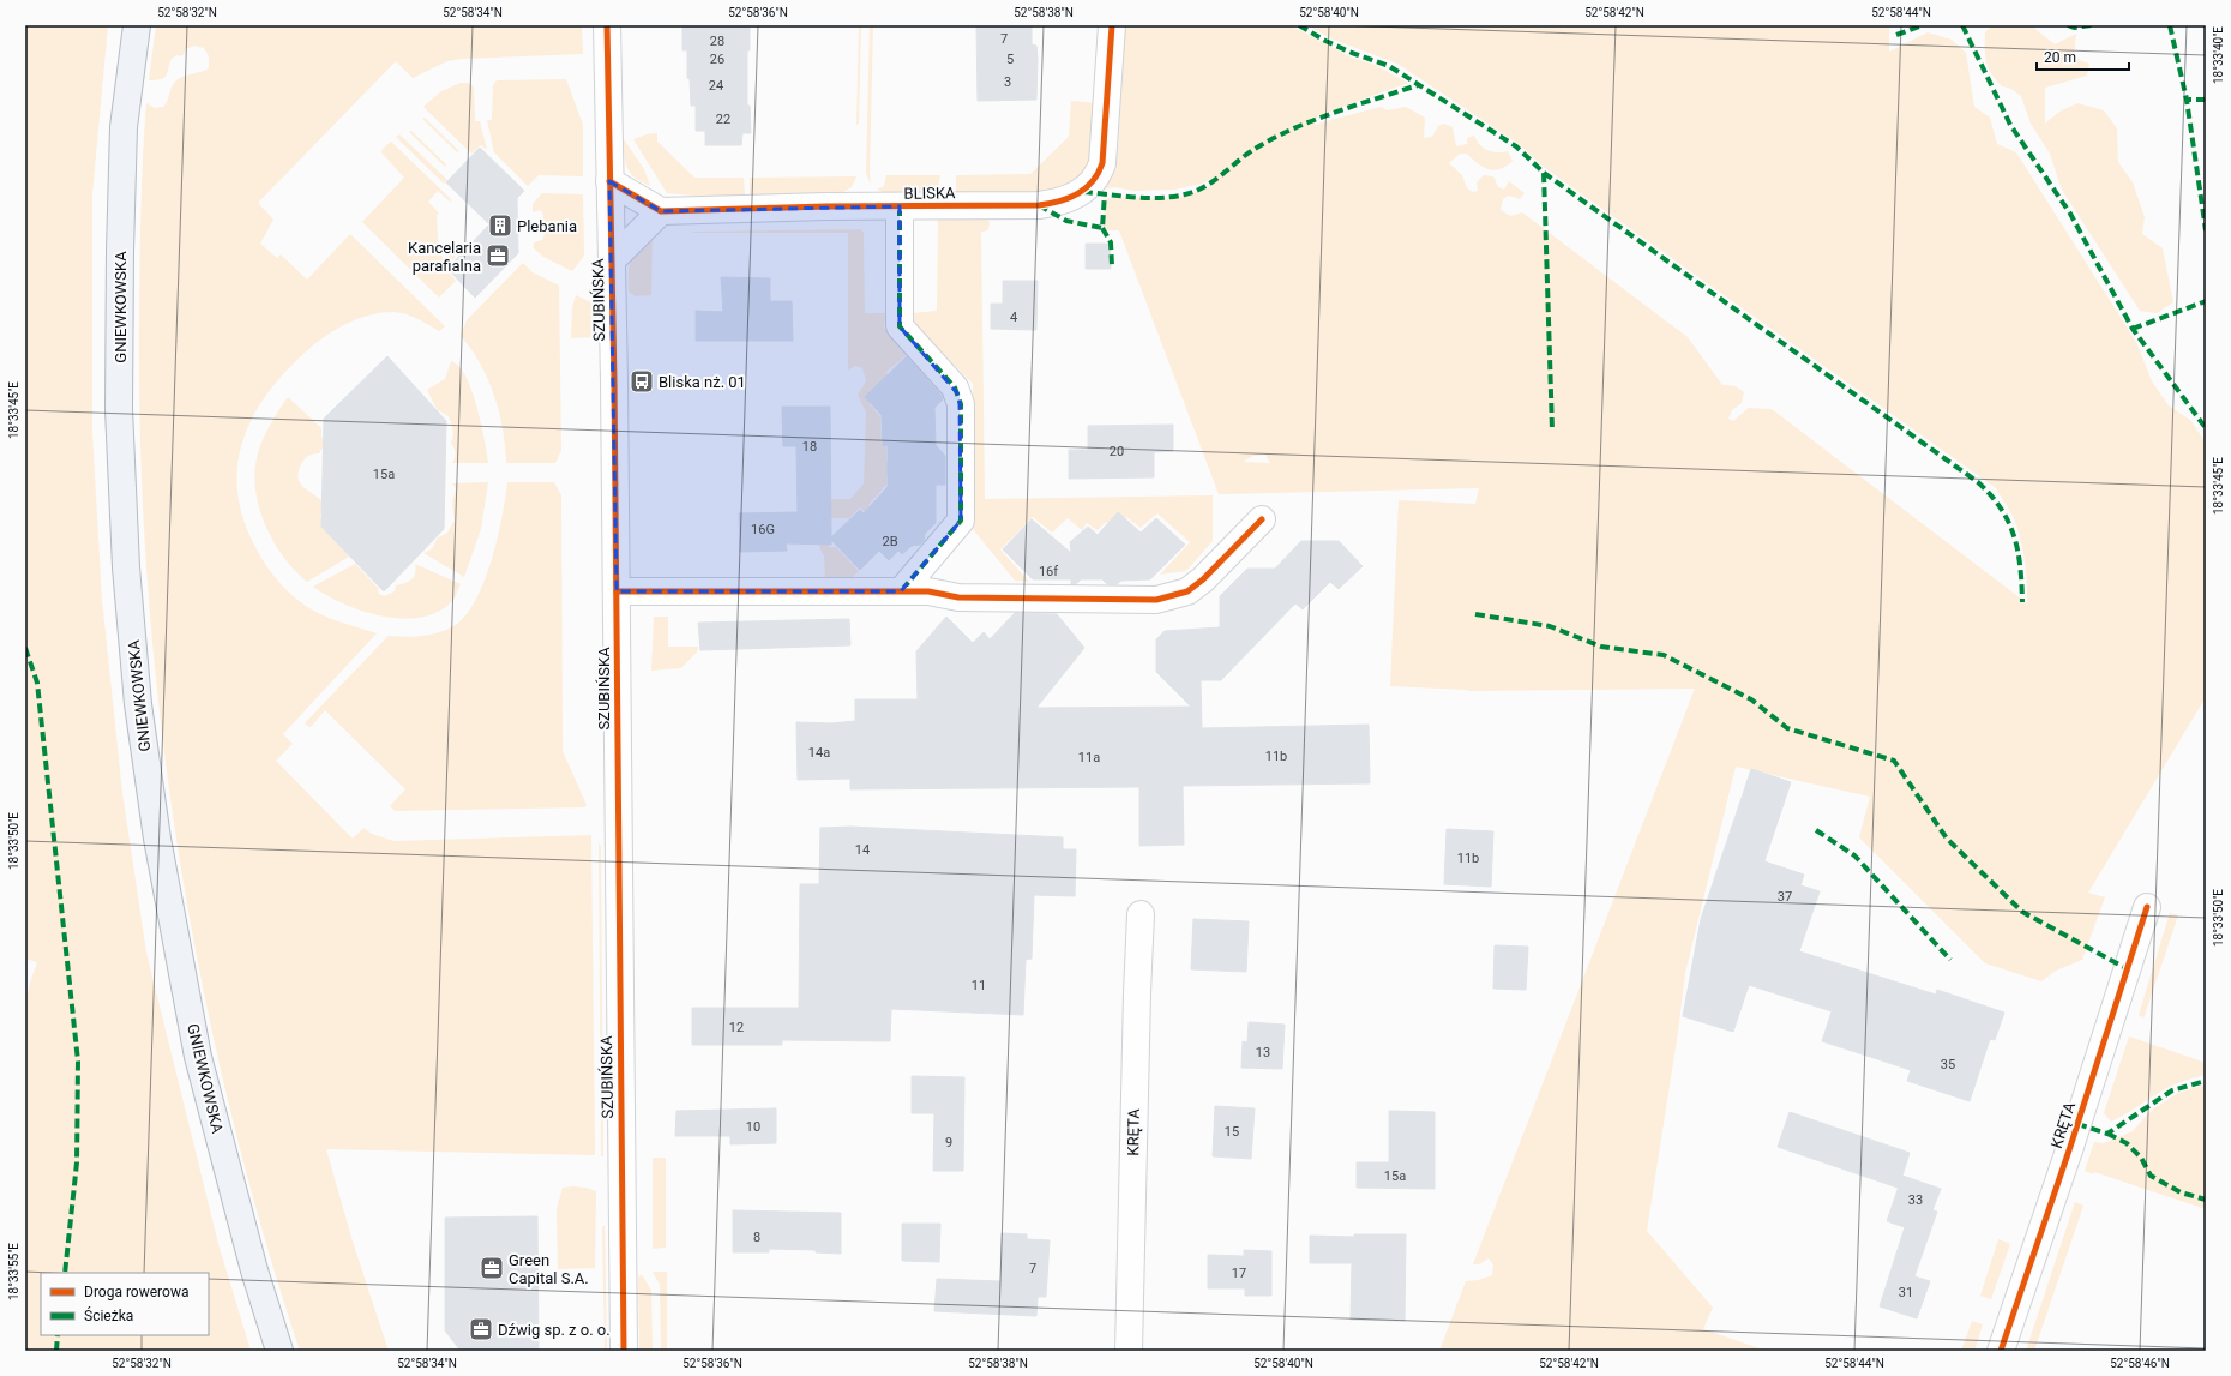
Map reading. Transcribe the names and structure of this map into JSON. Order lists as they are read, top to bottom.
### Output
{
  "streets": {
    "main road": ["GNIEWKOWSKA"],
    "street": ["BLISKA", "SZUBIŃSKA", "KRĘTA"]
  },
  "places": {
    "building": ["Plebania"],
    "office": ["Kancelaria parafialna", "Green Capital S.A.", "Dźwig sp. z o. o."],
    "bus stop": ["Bliska nż. 01"]
  },
  "house_numbers": [
    "7",
    "28",
    "26",
    "5",
    "3",
    "24",
    "22",
    "4",
    "18",
    "20",
    "15a",
    "16G",
    "2B",
    "16f",
    "14a",
    "11b",
    "11a",
    "14",
    "11b",
    "37",
    "11",
    "12",
    "13",
    "35",
    "10",
    "15",
    "9",
    "15a",
    "33",
    "8",
    "7",
    "17",
    "31"
  ],
  "legend": ["Droga rowerowa", "Ścieżka"],
  "scale_bar": "20 m",
  "coordinates": [
    "52°58'32\"N",
    "52°58'34\"N",
    "52°58'36\"N",
    "52°58'38\"N",
    "52°58'40\"N",
    "52°58'42\"N",
    "52°58'44\"N",
    "18°33'40\"E",
    "18°33'45\"E",
    "18°33'50\"E",
    "18°33'55\"E",
    "52°58'46\"N"
  ]
}
